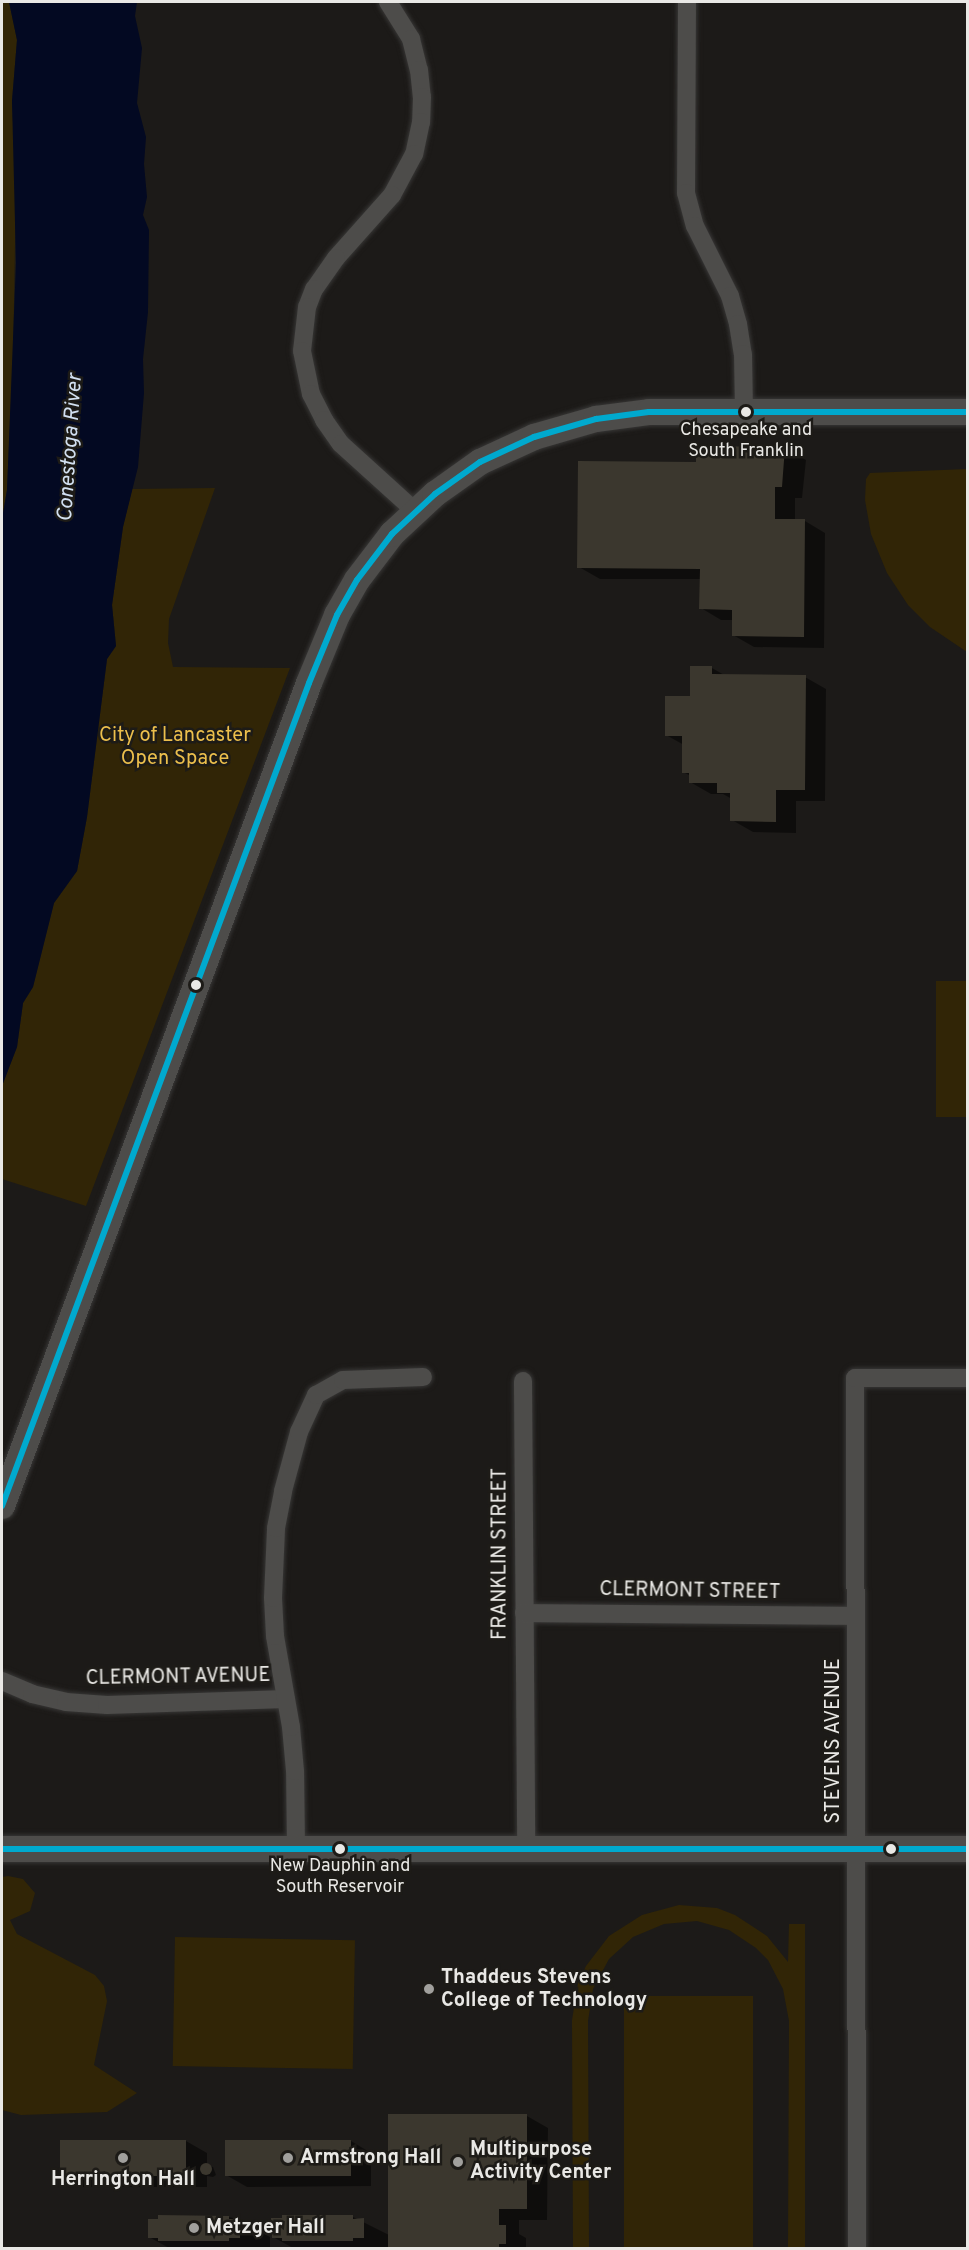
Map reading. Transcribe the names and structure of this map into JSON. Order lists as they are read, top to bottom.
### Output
{
  "streets": {
    "street": [
      "FRANKLIN STREET",
      "CLERMONT STREET",
      "CLERMONT AVENUE",
      "STEVENS AVENUE"
    ]
  },
  "crossings": [
    ["FRANKLIN STREET", "CLERMONT STREET"],
    ["CLERMONT STREET", "STEVENS AVENUE"]
  ],
  "water": ["Conestoga River"],
  "parks": ["City of Lancaster Open Space"],
  "places": [
    "Chesapeake and South Franklin",
    "New Dauphin and South Reservoir",
    "Thaddeus Stevens College of Technology",
    "Herrington Hall",
    "Armstrong Hall",
    "Multipurpose Activity Center",
    "Metzger Hall"
  ]
}
